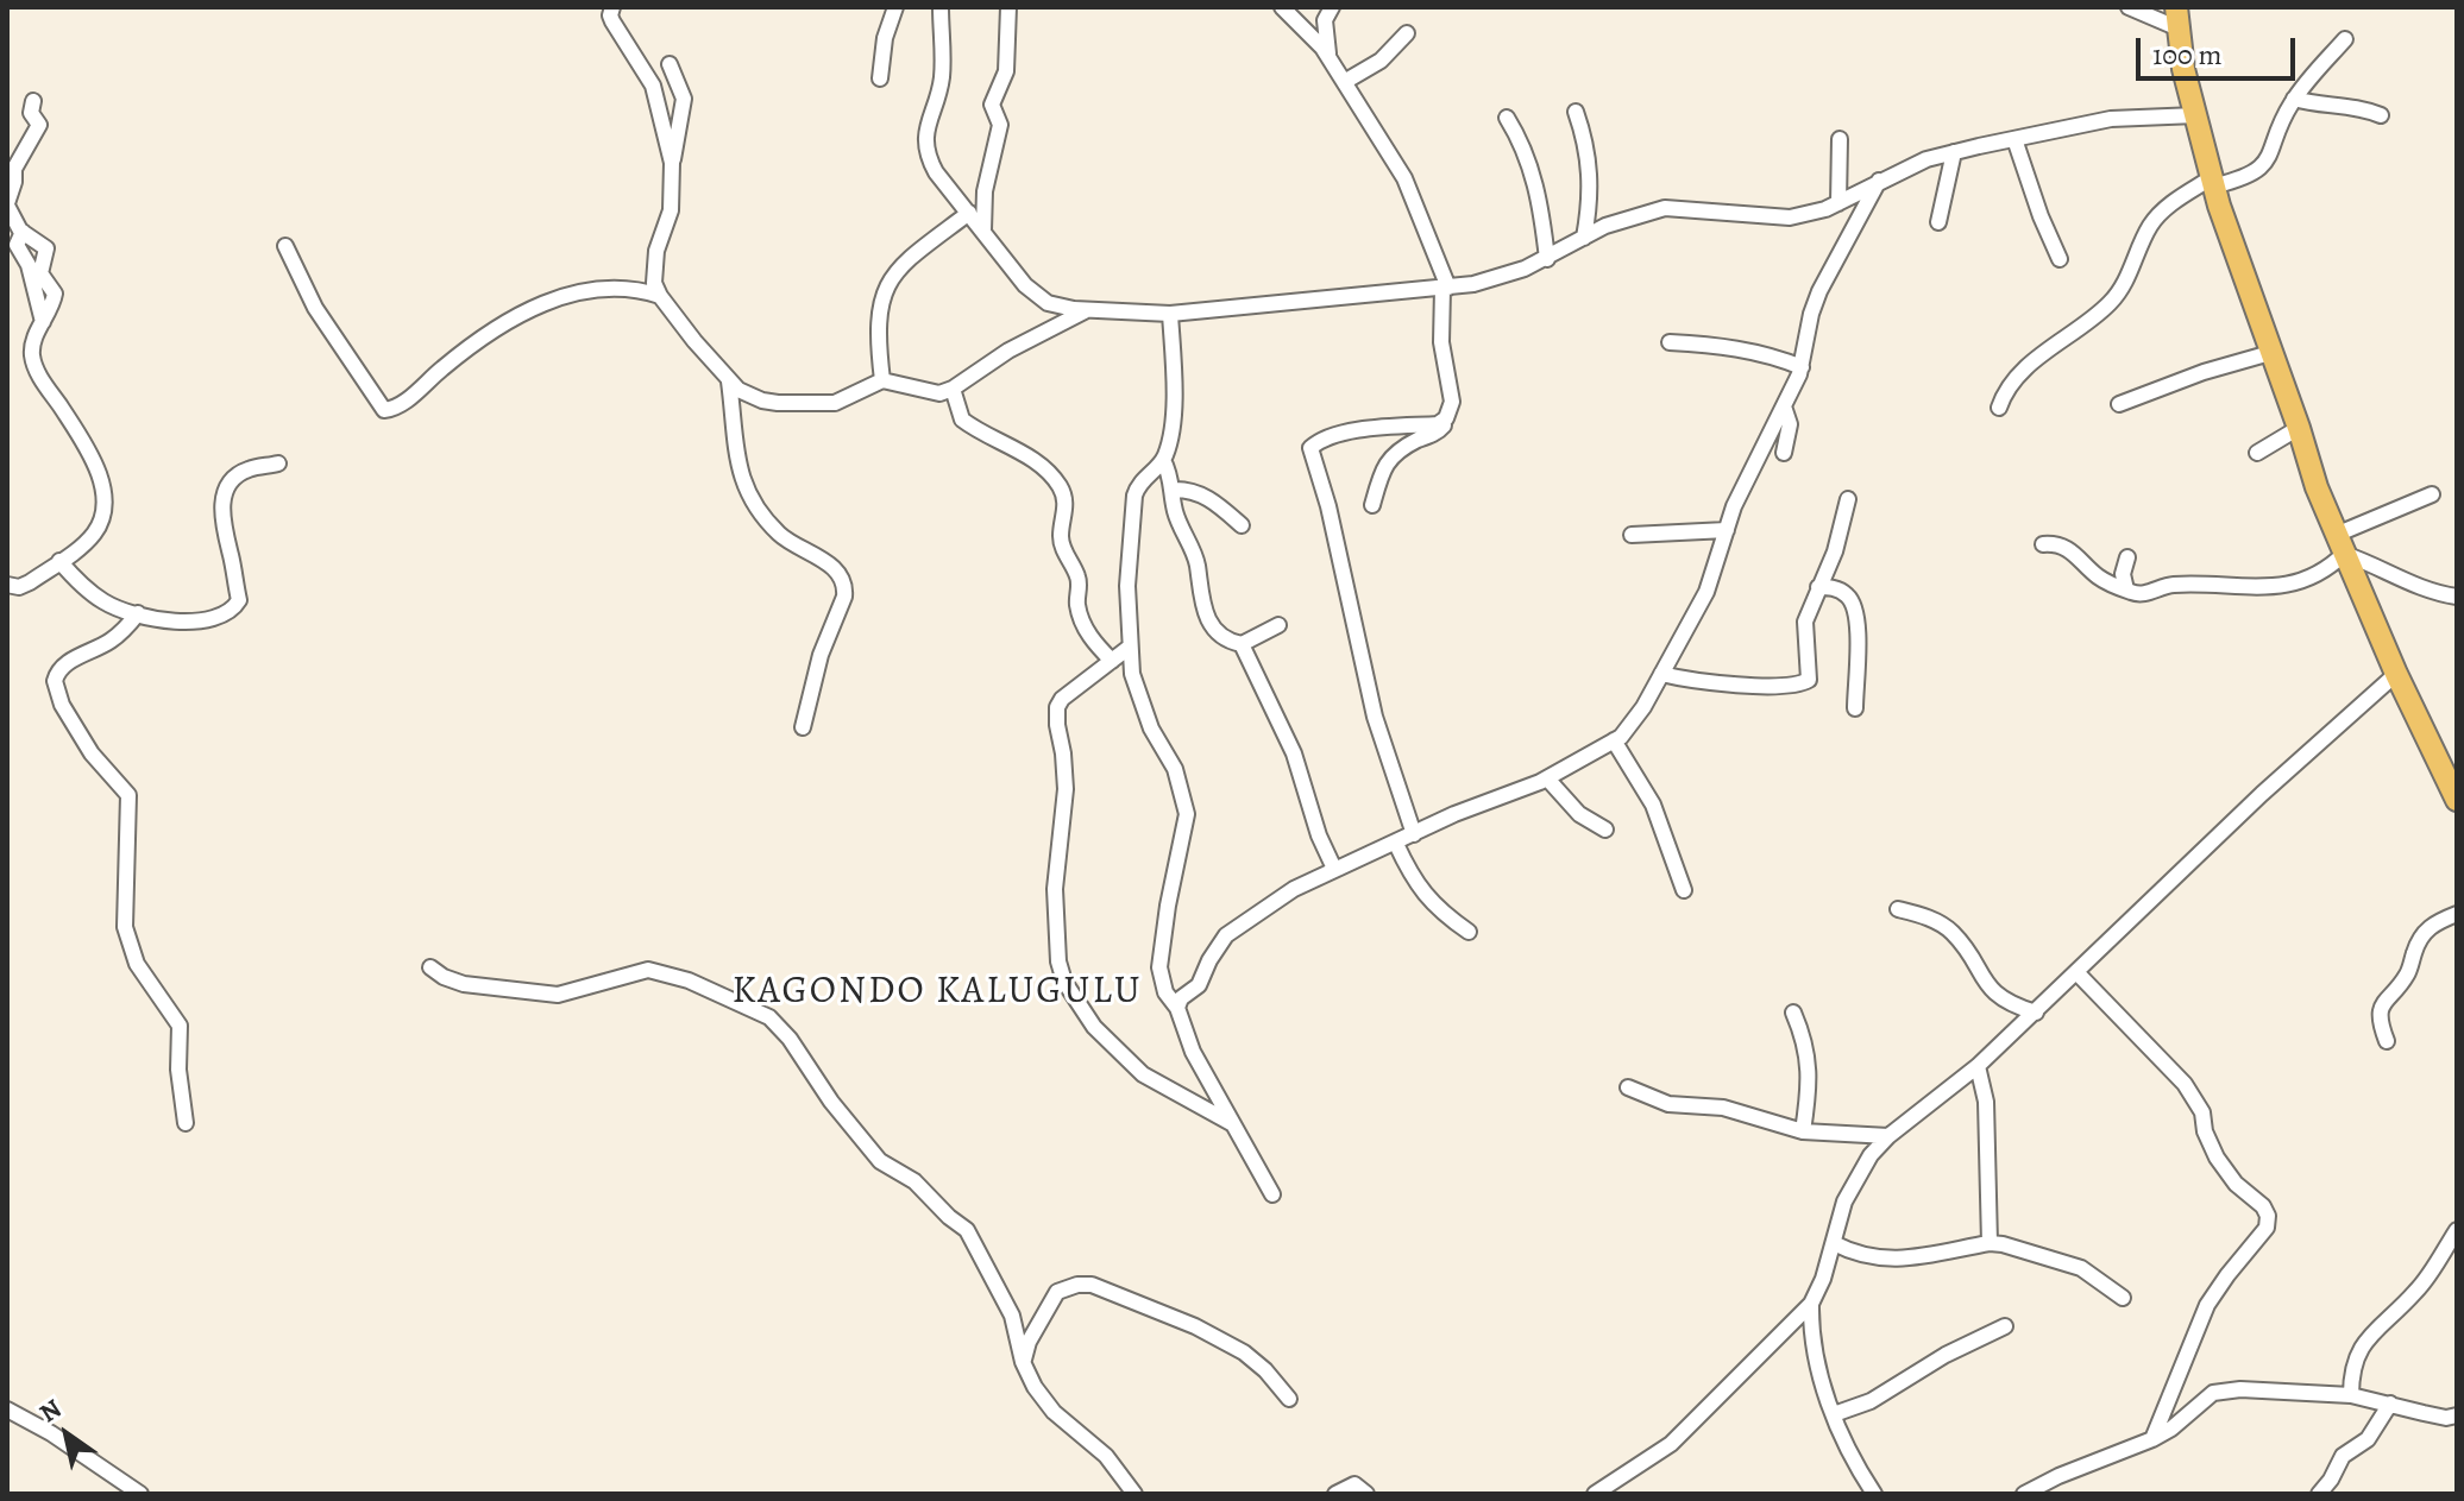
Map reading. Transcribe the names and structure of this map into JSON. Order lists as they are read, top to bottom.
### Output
{
  "districts": ["KAGONDO KALUGULU"],
  "scale_bar": "100 m",
  "north": "top left"
}
